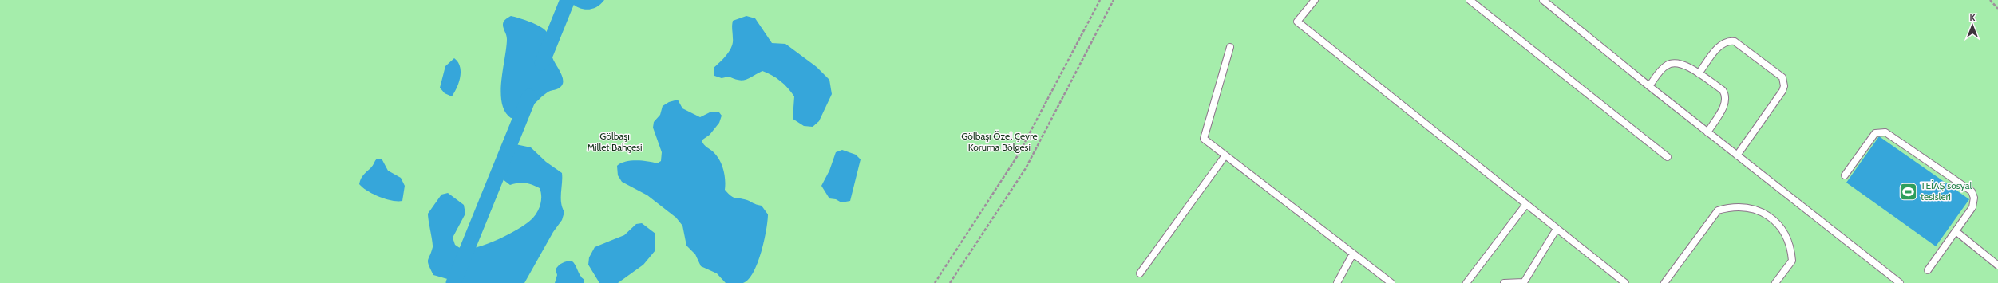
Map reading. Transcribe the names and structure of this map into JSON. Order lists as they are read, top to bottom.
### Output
{
  "parks": ["Gölbaşı Millet Bahçesi", "Gölbaşı Özel Çevre Koruma Bölgesi"],
  "places": {
    "sports": ["TEİAŞ sosyal tesisleri"]
  },
  "north": "top"
}
